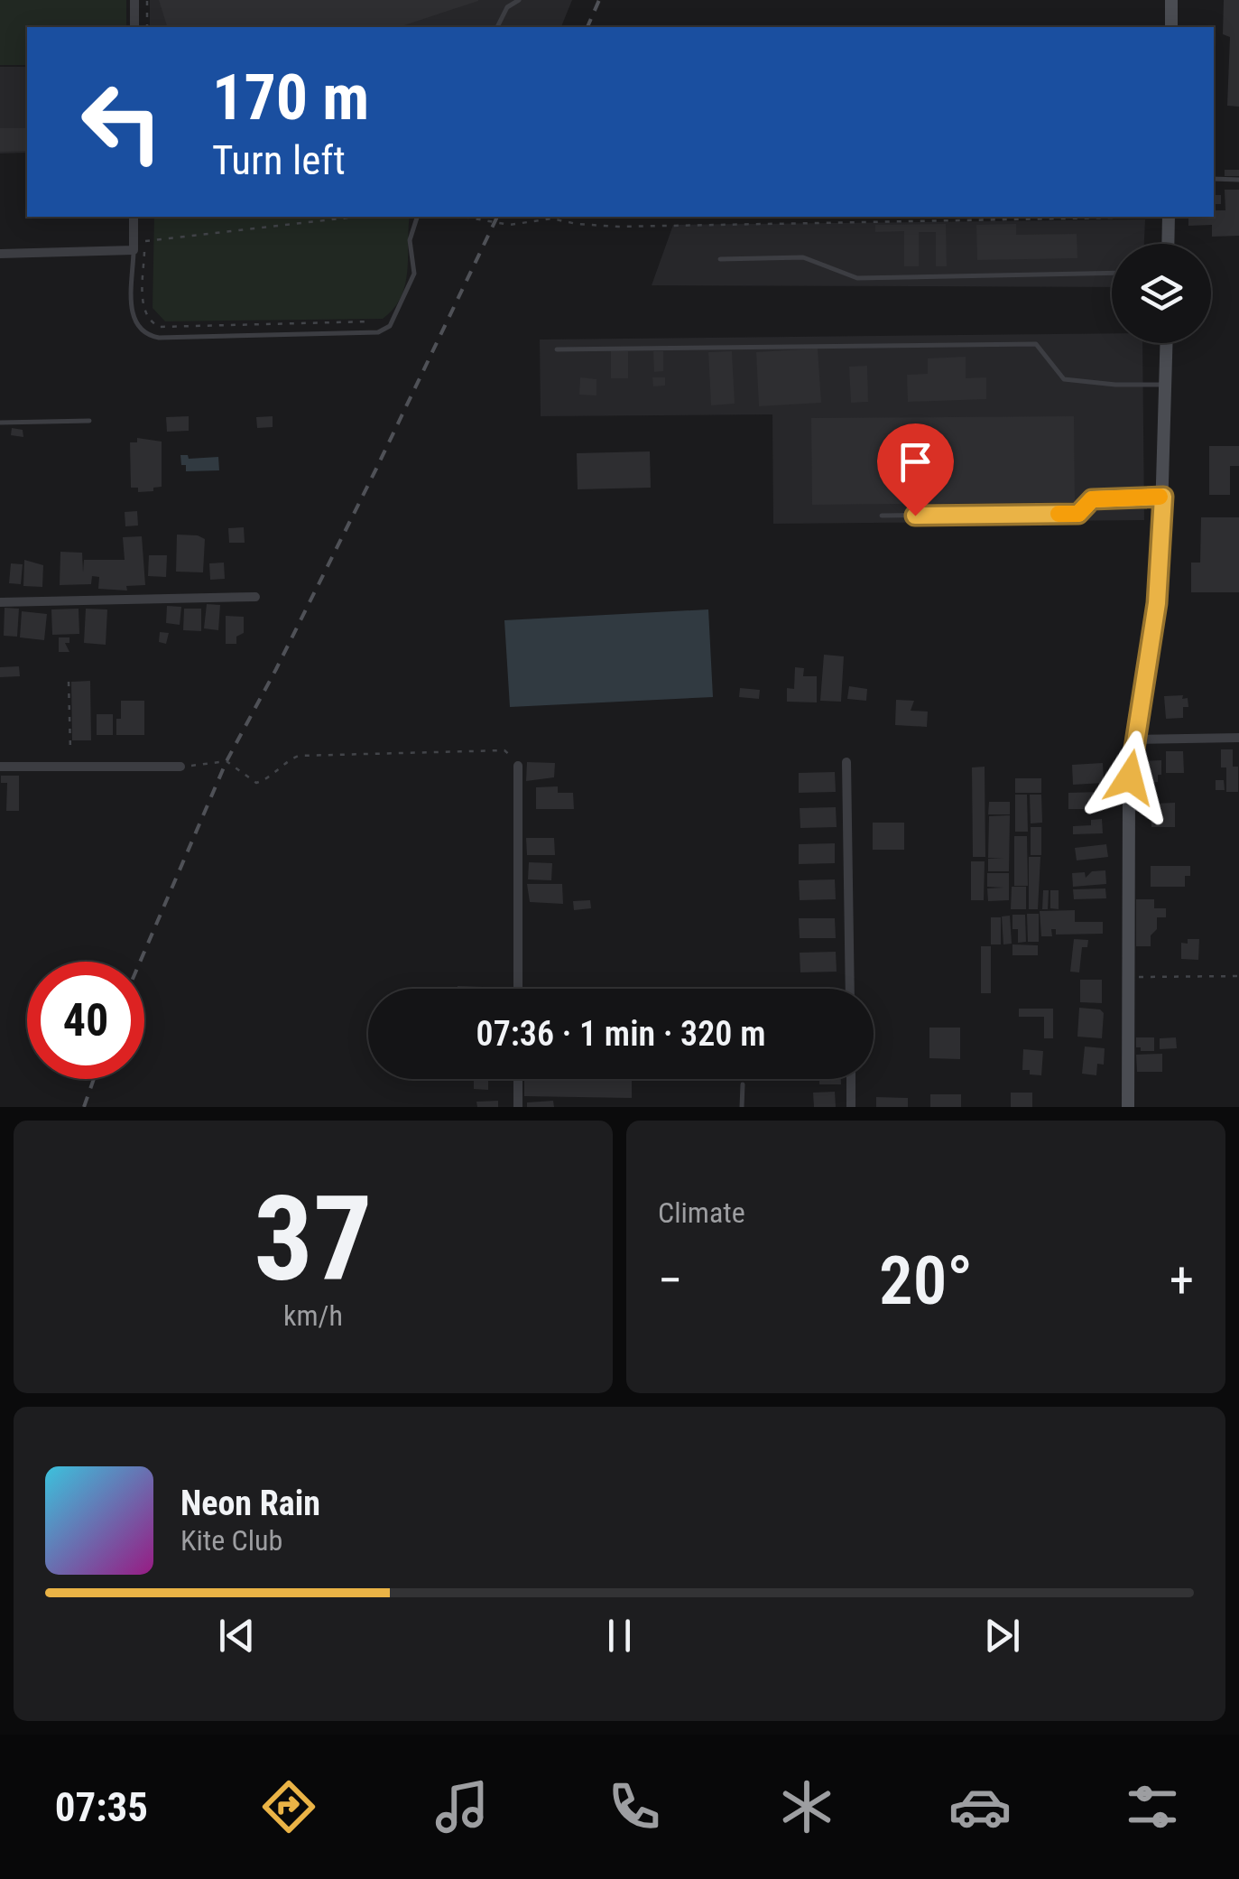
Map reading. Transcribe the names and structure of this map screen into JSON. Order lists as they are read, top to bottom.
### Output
{
  "page": {
    "turn": ["170 m", "Turn left"],
    "limit": "40",
    "trip": "07:36 · 1 min · 320 m",
    "tile": [
      ["37", "km/h"],
      "Climate"
    ],
    "heat": ["−", "20°", "+"],
    "song": ["Neon Rain", "Kite Club"],
    "tabs": "07:35"
  }
}
